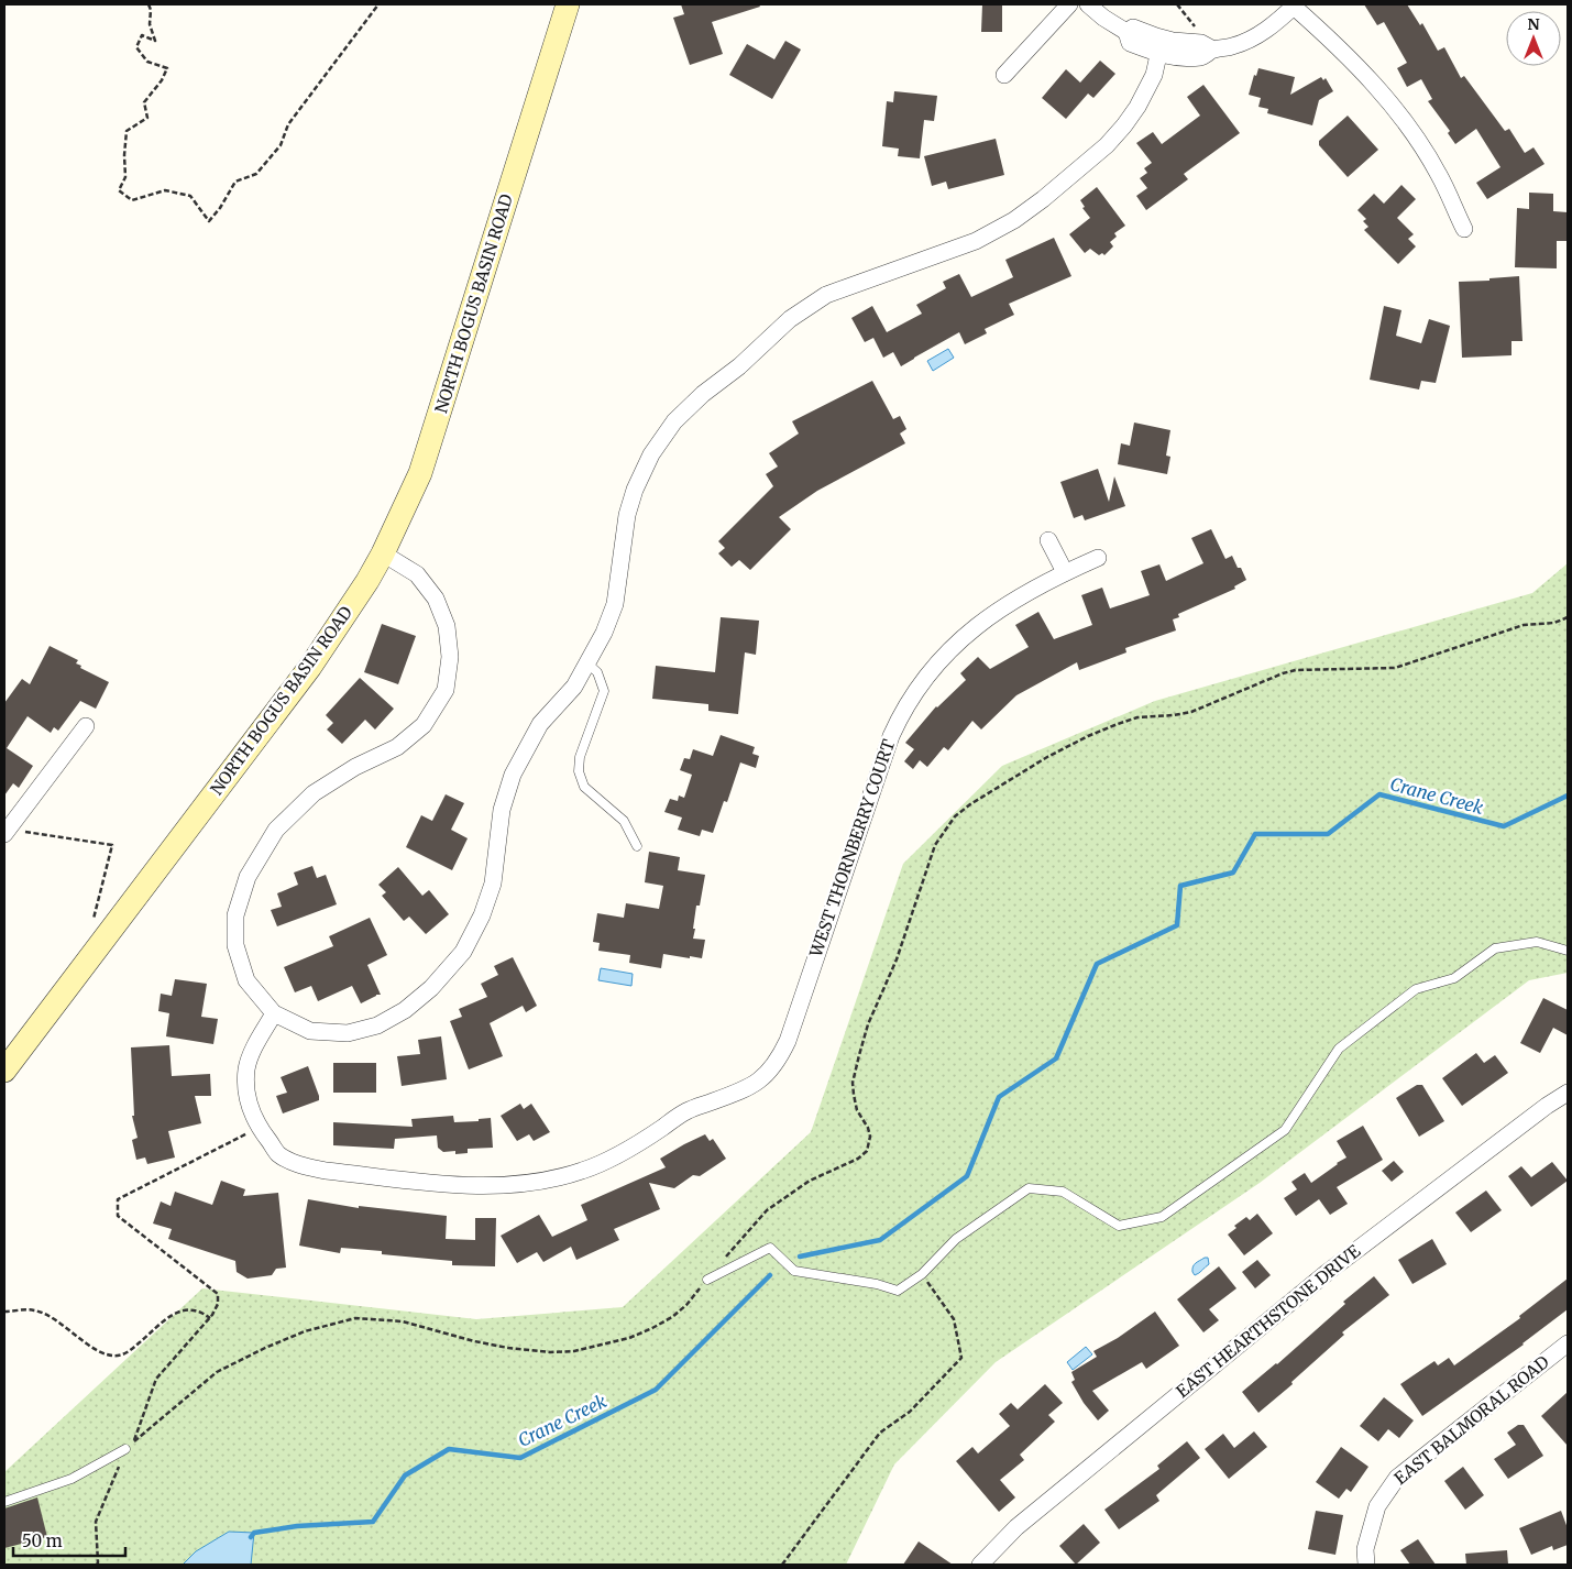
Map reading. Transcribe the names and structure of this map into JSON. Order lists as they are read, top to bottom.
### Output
{
  "streets": {
    "street": [
      "NORTH BOGUS BASIN ROAD",
      "WEST THORNBERRY COURT",
      "EAST HEARTHSTONE DRIVE",
      "EAST BALMORAL ROAD"
    ]
  },
  "water": ["Crane Creek"],
  "scale_bar": "50 m",
  "north": "top"
}
